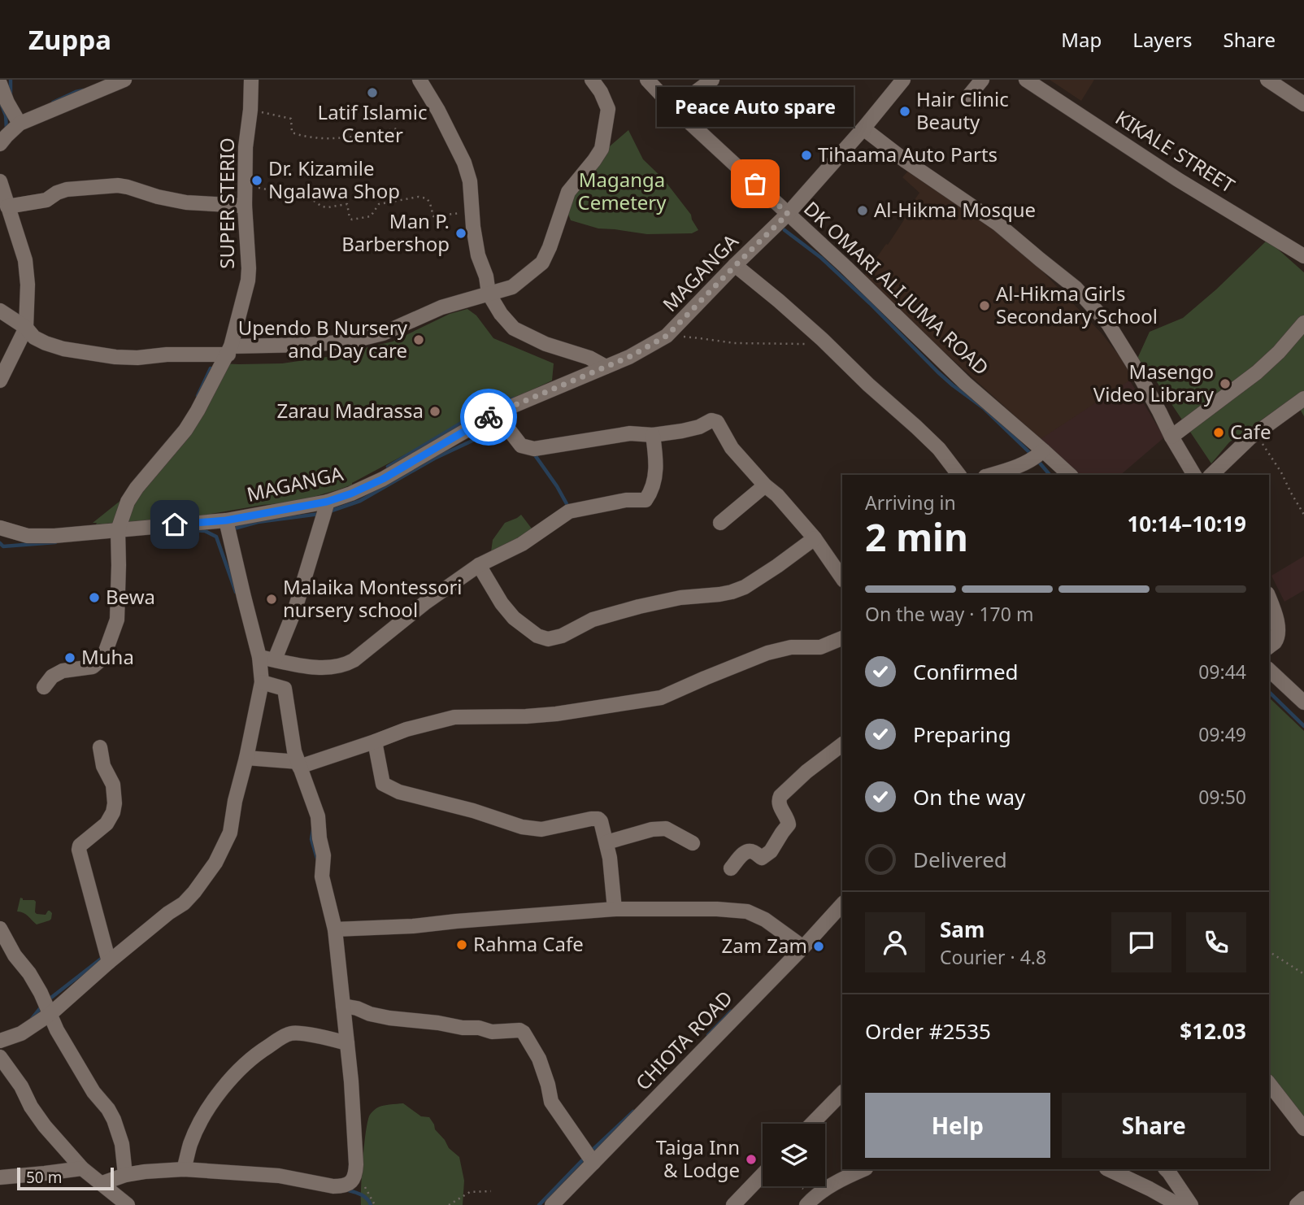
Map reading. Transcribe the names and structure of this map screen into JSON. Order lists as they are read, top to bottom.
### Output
{
  "streets": {
    "street": [
      "KIKALE STREET",
      "SUPER STERIO",
      "MAGANGA",
      "DK OMARI ALI JUMA ROAD",
      "CHIOTA ROAD"
    ]
  },
  "crossings": [
    ["SUPER STERIO", "MAGANGA"],
    ["MAGANGA", "DK OMARI ALI JUMA ROAD"]
  ],
  "parks": ["Maganga Cemetery"],
  "places": [
    "Latif Islamic Center",
    "Hair Clinic Beauty",
    "Tihaama Auto Parts",
    "Dr. Kizamile Ngalawa Shop",
    "Peace Auto spare",
    "Al-Hikma Mosque",
    "Man P. Barbershop",
    "Al-Hikma Girls Secondary School",
    "Upendo B Nursery and Day care",
    "Masengo Video Library",
    "Zarau Madrassa",
    "Cafe",
    "Bewa",
    "Malaika Montessori nursery school",
    "Muha",
    "Rahma Cafe",
    "Zam Zam",
    "Taiga Inn & Lodge"
  ],
  "scale_bar": "50 m",
  "page": {
    "header": "Zuppa",
    "nav": ["Map", "Layers", "Share"],
    "bubble": "Peace Auto spare",
    "heading": ["2 min", "Arriving in", "10:14–10:19"],
    "panel": [
      "Sam",
      "Courier · 4.8",
      "Order #2535",
      "$12.03"
    ],
    "bar": "On the way · 170 m",
    "list": [
      ["Confirmed", "09:44"],
      ["Preparing", "09:49"],
      ["On the way", "09:50"],
      "Delivered"
    ],
    "buttons": ["Help", "Share"],
    "scale": "50 m"
  }
}
